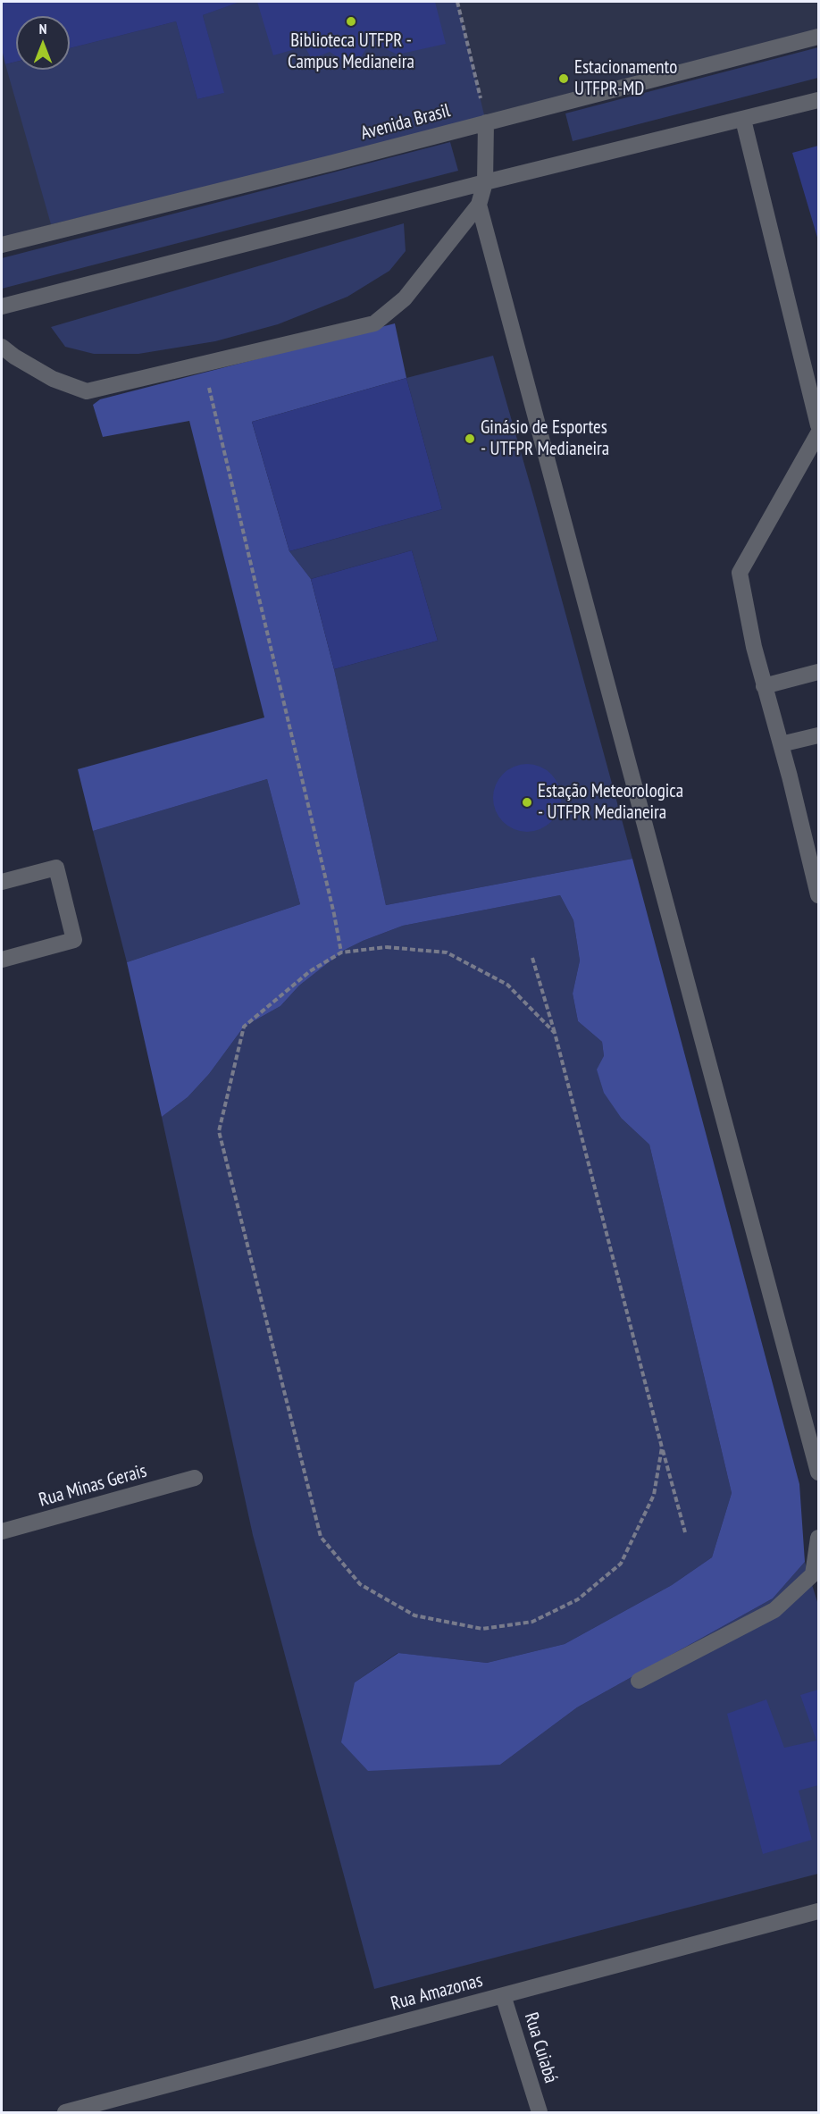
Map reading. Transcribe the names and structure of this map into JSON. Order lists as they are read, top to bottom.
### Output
{
  "streets": {
    "street": [
      "Avenida Brasil",
      "Rua Minas Gerais",
      "Rua Amazonas",
      "Rua Cuiabá"
    ]
  },
  "crossings": [
    ["Rua Amazonas", "Rua Cuiabá"]
  ],
  "places": [
    "Biblioteca UTFPR - Campus Medianeira",
    "Estacionamento UTFPR-MD",
    "Ginásio de Esportes - UTFPR Medianeira",
    "Estação Meteorologica - UTFPR Medianeira"
  ],
  "north": "top"
}
